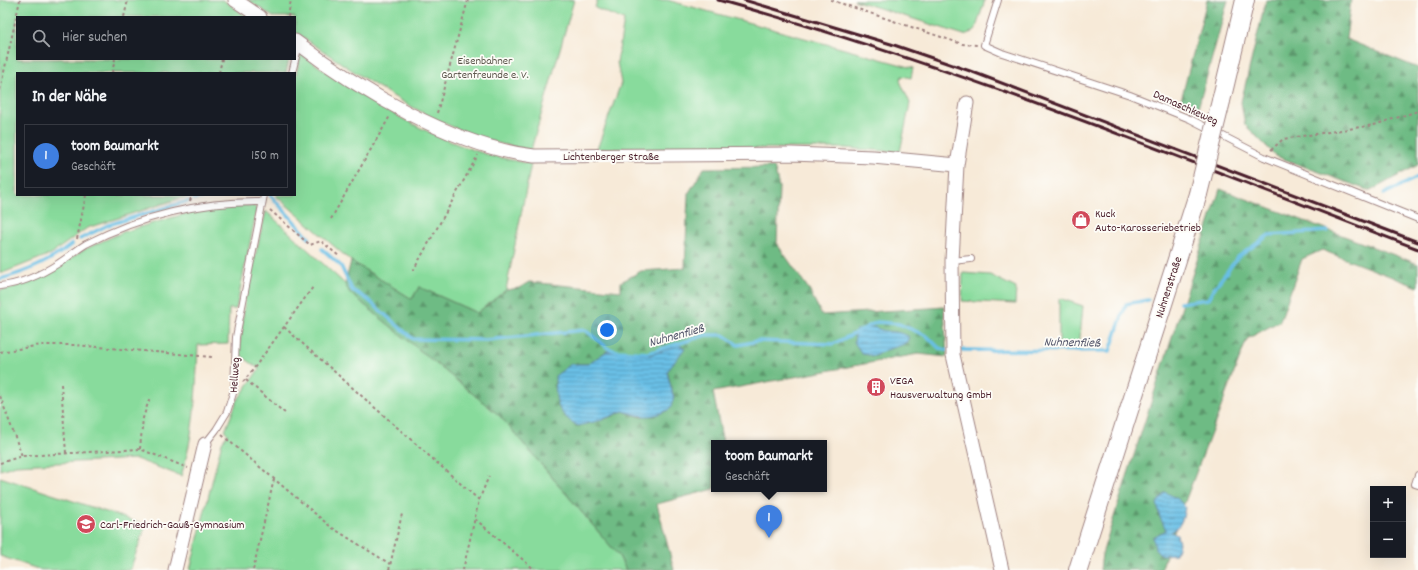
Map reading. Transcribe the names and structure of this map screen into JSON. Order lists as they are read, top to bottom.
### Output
{
  "streets": {
    "main road": ["Nuhnenstraße"],
    "street": ["Lichtenberger Straße", "Hellweg"],
    "lane": ["Damaschkeweg"]
  },
  "water": ["Nuhnenfließ"],
  "parks": ["Eisenbahner Gartenfreunde e. V."],
  "places": {
    "shop": ["Kuck Auto-Karosseriebetrieb"],
    "building": ["VEGA Hausverwaltung GmbH"],
    "school or university": ["Carl-Friedrich-Gauß-Gymnasium"]
  },
  "page": {
    "search": "Hier suchen",
    "heading": "In der Nähe",
    "list": [
      {
        "mark": "1",
        "name": "toom Baumarkt",
        "note": "Geschäft",
        "value": "150 m"
      }
    ],
    "popup": ["toom Baumarkt", "Geschäft"],
    "map_buttons": ["+", "−"],
    "pins": "1"
  }
}
